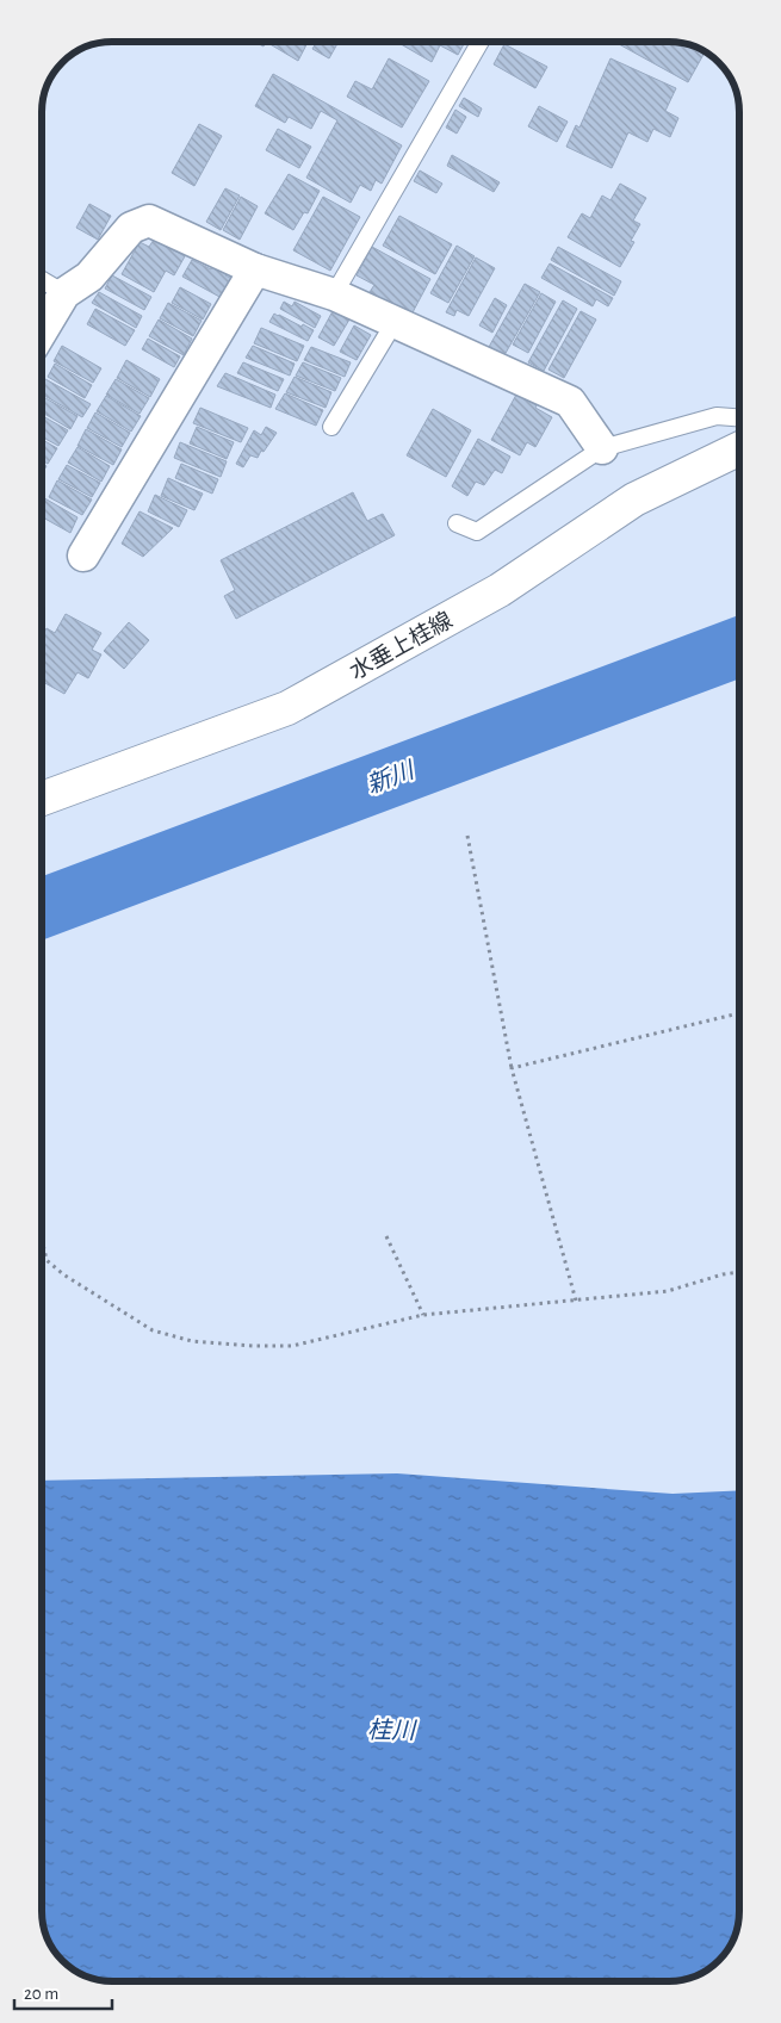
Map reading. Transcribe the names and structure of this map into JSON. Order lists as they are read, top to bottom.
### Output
{
  "streets": {
    "main road": ["水垂上桂線"]
  },
  "water": ["新川", "桂川"],
  "scale_bar": "20 m"
}
